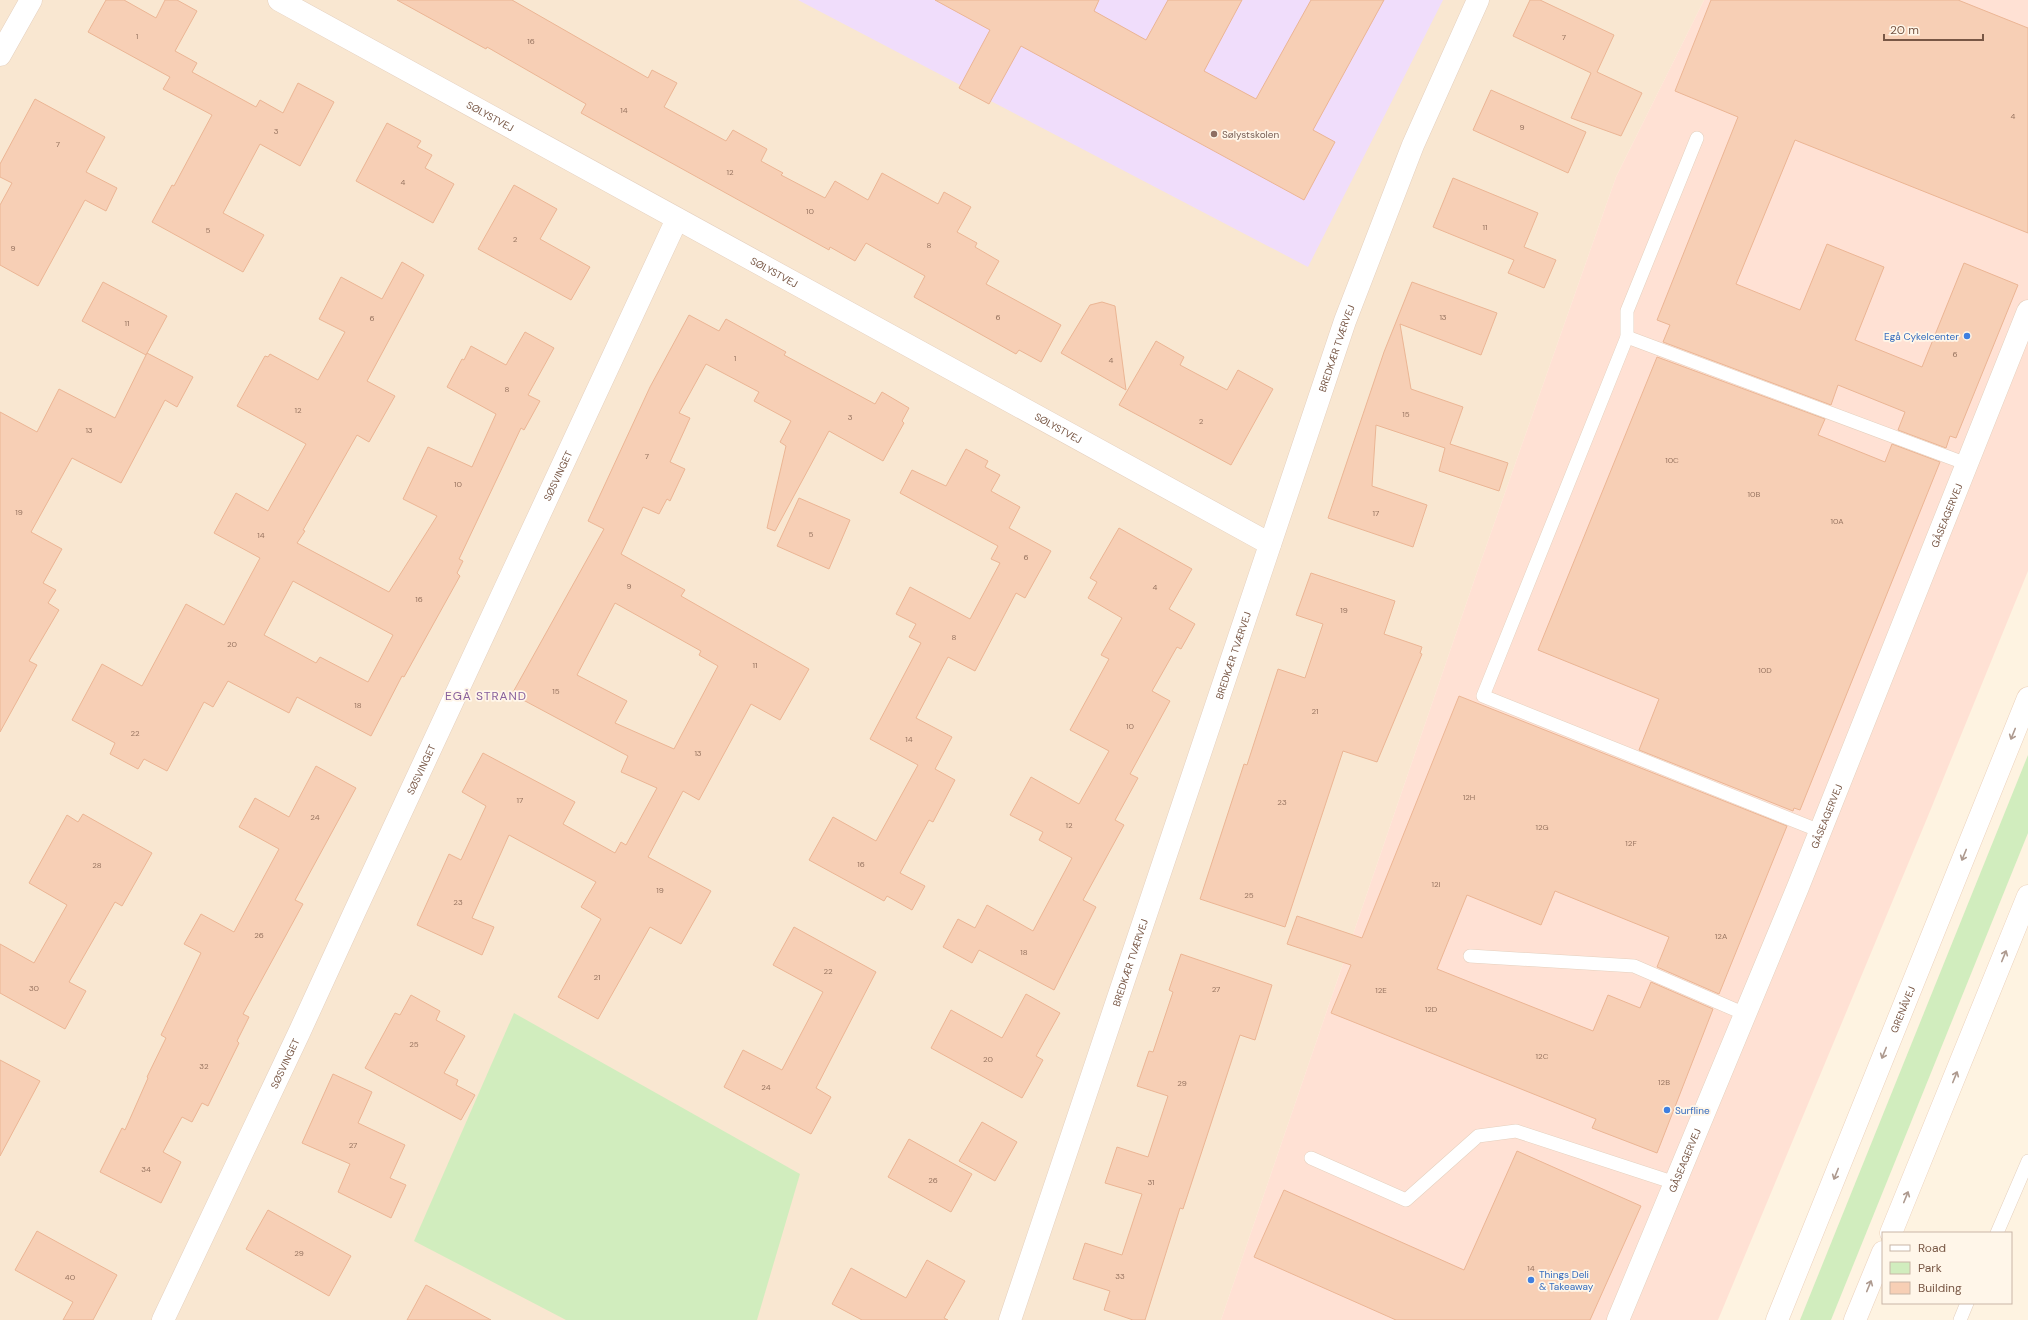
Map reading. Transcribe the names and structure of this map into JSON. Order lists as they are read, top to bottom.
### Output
{
  "streets": {
    "street": [
      "SØLYSTVEJ",
      "BREDKÆR TVÆRVEJ",
      "SØSVINGET",
      "GÅSEAGERVEJ",
      "GRENÅVEJ"
    ]
  },
  "crossings": [
    ["SØLYSTVEJ", "BREDKÆR TVÆRVEJ"],
    ["SØLYSTVEJ", "SØSVINGET"]
  ],
  "districts": ["EGÅ STRAND"],
  "places": [
    "Sølystskolen",
    "Egå Cykelcenter",
    "Surfline",
    "Things Deli & Takeaway"
  ],
  "house_numbers": [
    "1",
    "7",
    "16",
    "14",
    "4",
    "9",
    "3",
    "7",
    "12",
    "4",
    "10",
    "11",
    "5",
    "2",
    "8",
    "9",
    "6",
    "13",
    "6",
    "11",
    "6",
    "1",
    "4",
    "8",
    "12",
    "15",
    "3",
    "2",
    "13",
    "7",
    "10C",
    "10",
    "10B",
    "19",
    "17",
    "10A",
    "5",
    "14",
    "6",
    "9",
    "4",
    "16",
    "19",
    "8",
    "20",
    "11",
    "10D",
    "15",
    "18",
    "21",
    "10",
    "22",
    "14",
    "13",
    "12H",
    "17",
    "23",
    "24",
    "12",
    "12G",
    "12F",
    "16",
    "28",
    "12I",
    "19",
    "25",
    "23",
    "26",
    "12A",
    "18",
    "22",
    "21",
    "30",
    "27",
    "12E",
    "12D",
    "25",
    "12C",
    "20",
    "32",
    "12B",
    "29",
    "24",
    "27",
    "34",
    "26",
    "31",
    "29",
    "14",
    "33",
    "40"
  ],
  "legend": ["Road", "Park", "Building"],
  "scale_bar": "20 m"
}
